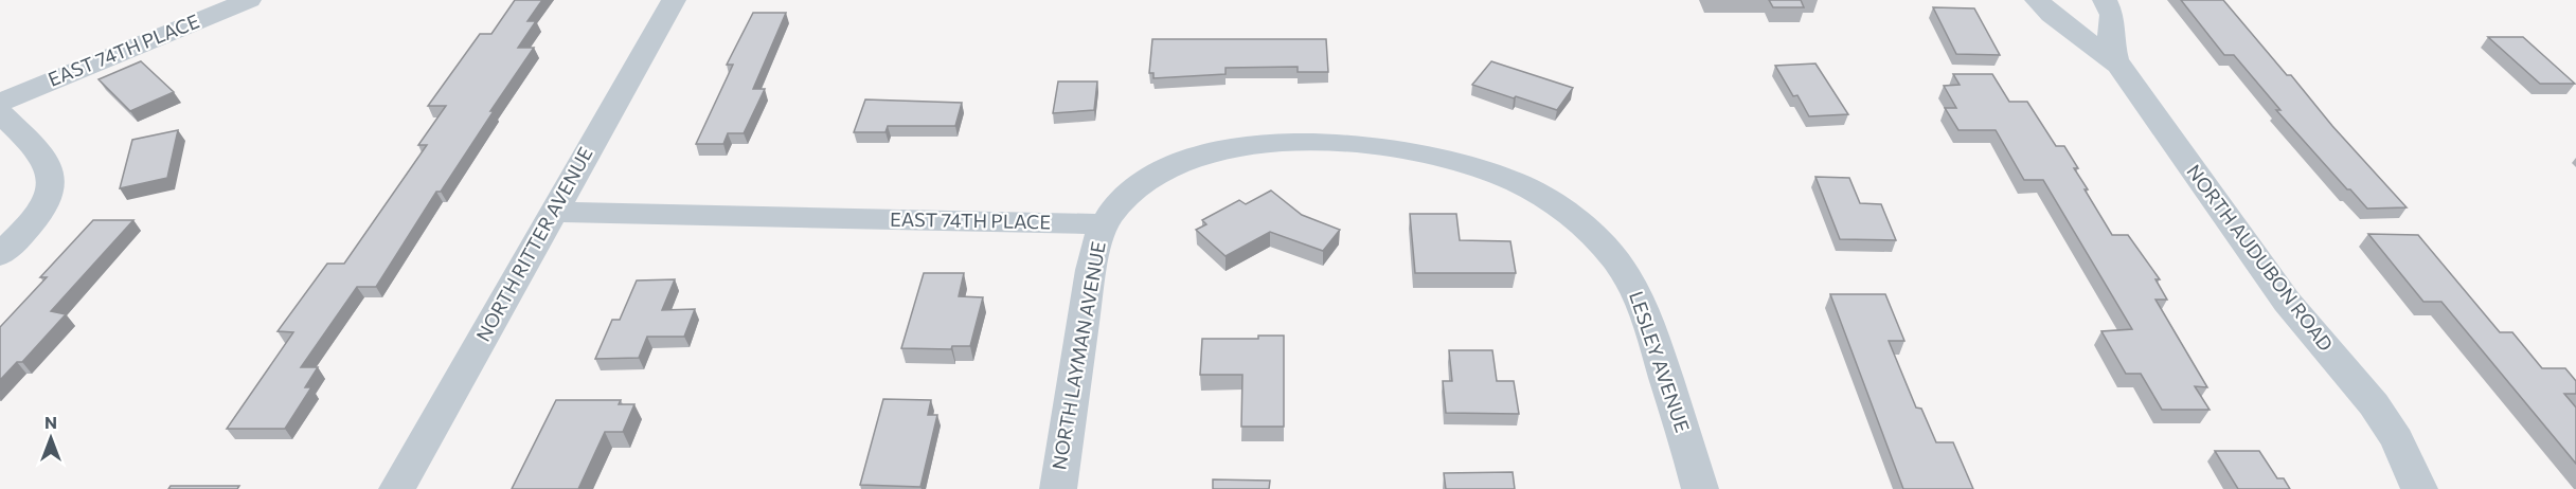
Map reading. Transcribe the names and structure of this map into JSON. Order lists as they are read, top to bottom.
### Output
{
  "streets": {
    "street": [
      "EAST 74TH PLACE",
      "NORTH RITTER AVENUE",
      "NORTH AUDUBON ROAD",
      "NORTH LAYMAN AVENUE",
      "LESLEY AVENUE"
    ]
  },
  "crossings": [
    ["EAST 74TH PLACE", "NORTH RITTER AVENUE"],
    ["EAST 74TH PLACE", "NORTH LAYMAN AVENUE"],
    ["EAST 74TH PLACE", "LESLEY AVENUE"],
    ["NORTH LAYMAN AVENUE", "LESLEY AVENUE"]
  ],
  "north": "top"
}
